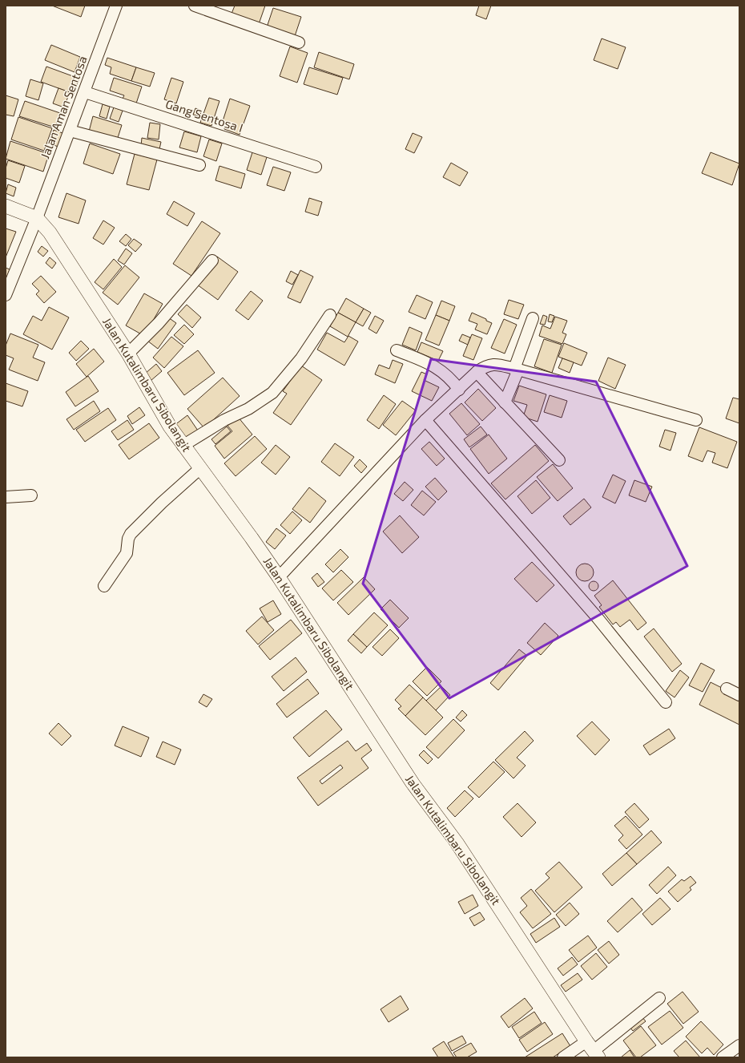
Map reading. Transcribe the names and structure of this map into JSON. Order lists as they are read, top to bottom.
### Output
{
  "streets": {
    "street": ["Jalan Aman Sentosa", "Gang Sentosa I", "Jalan Kutalimbaru Sibolangit"]
  },
  "crossings": [
    ["Jalan Aman Sentosa", "Gang Sentosa I"],
    ["Jalan Aman Sentosa", "Jalan Kutalimbaru Sibolangit"]
  ]
}
